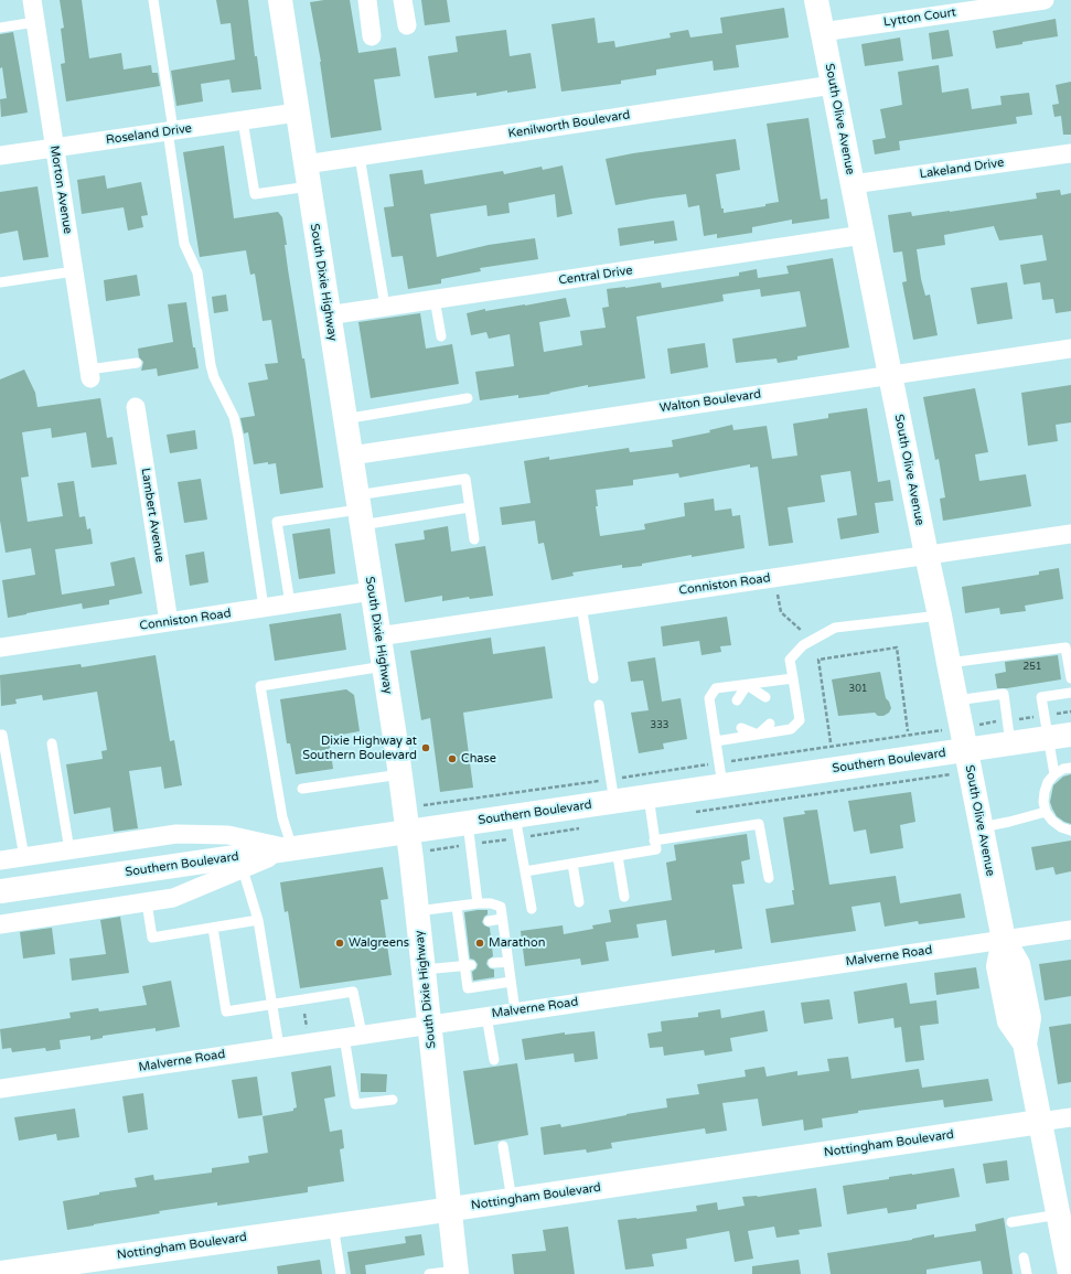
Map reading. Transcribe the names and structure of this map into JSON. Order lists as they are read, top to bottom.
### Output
{
  "streets": {
    "street": [
      "Lytton Court",
      "South Olive Avenue",
      "Kenilworth Boulevard",
      "Roseland Drive",
      "Lakeland Drive",
      "Morton Avenue",
      "Central Drive",
      "South Dixie Highway",
      "Walton Boulevard",
      "Lambert Avenue",
      "Conniston Road",
      "Southern Boulevard",
      "Malverne Road",
      "Nottingham Boulevard"
    ]
  },
  "crossings": [
    ["Lytton Court", "South Olive Avenue"],
    ["South Olive Avenue", "Kenilworth Boulevard"],
    ["South Olive Avenue", "Lakeland Drive"],
    ["South Olive Avenue", "Central Drive"],
    ["South Olive Avenue", "Walton Boulevard"],
    ["South Olive Avenue", "Conniston Road"],
    ["South Olive Avenue", "Southern Boulevard"],
    ["South Olive Avenue", "Malverne Road"],
    ["South Olive Avenue", "Nottingham Boulevard"],
    ["Kenilworth Boulevard", "South Dixie Highway"],
    ["Roseland Drive", "Morton Avenue"],
    ["Roseland Drive", "South Dixie Highway"],
    ["Central Drive", "South Dixie Highway"],
    ["South Dixie Highway", "Walton Boulevard"],
    ["South Dixie Highway", "Conniston Road"],
    ["South Dixie Highway", "Southern Boulevard"],
    ["South Dixie Highway", "Malverne Road"],
    ["South Dixie Highway", "Nottingham Boulevard"],
    ["Lambert Avenue", "Conniston Road"]
  ],
  "places": [
    "Dixie Highway at Southern Boulevard",
    "Chase",
    "Walgreens",
    "Marathon"
  ],
  "house_numbers": ["251", "301", "333"]
}
